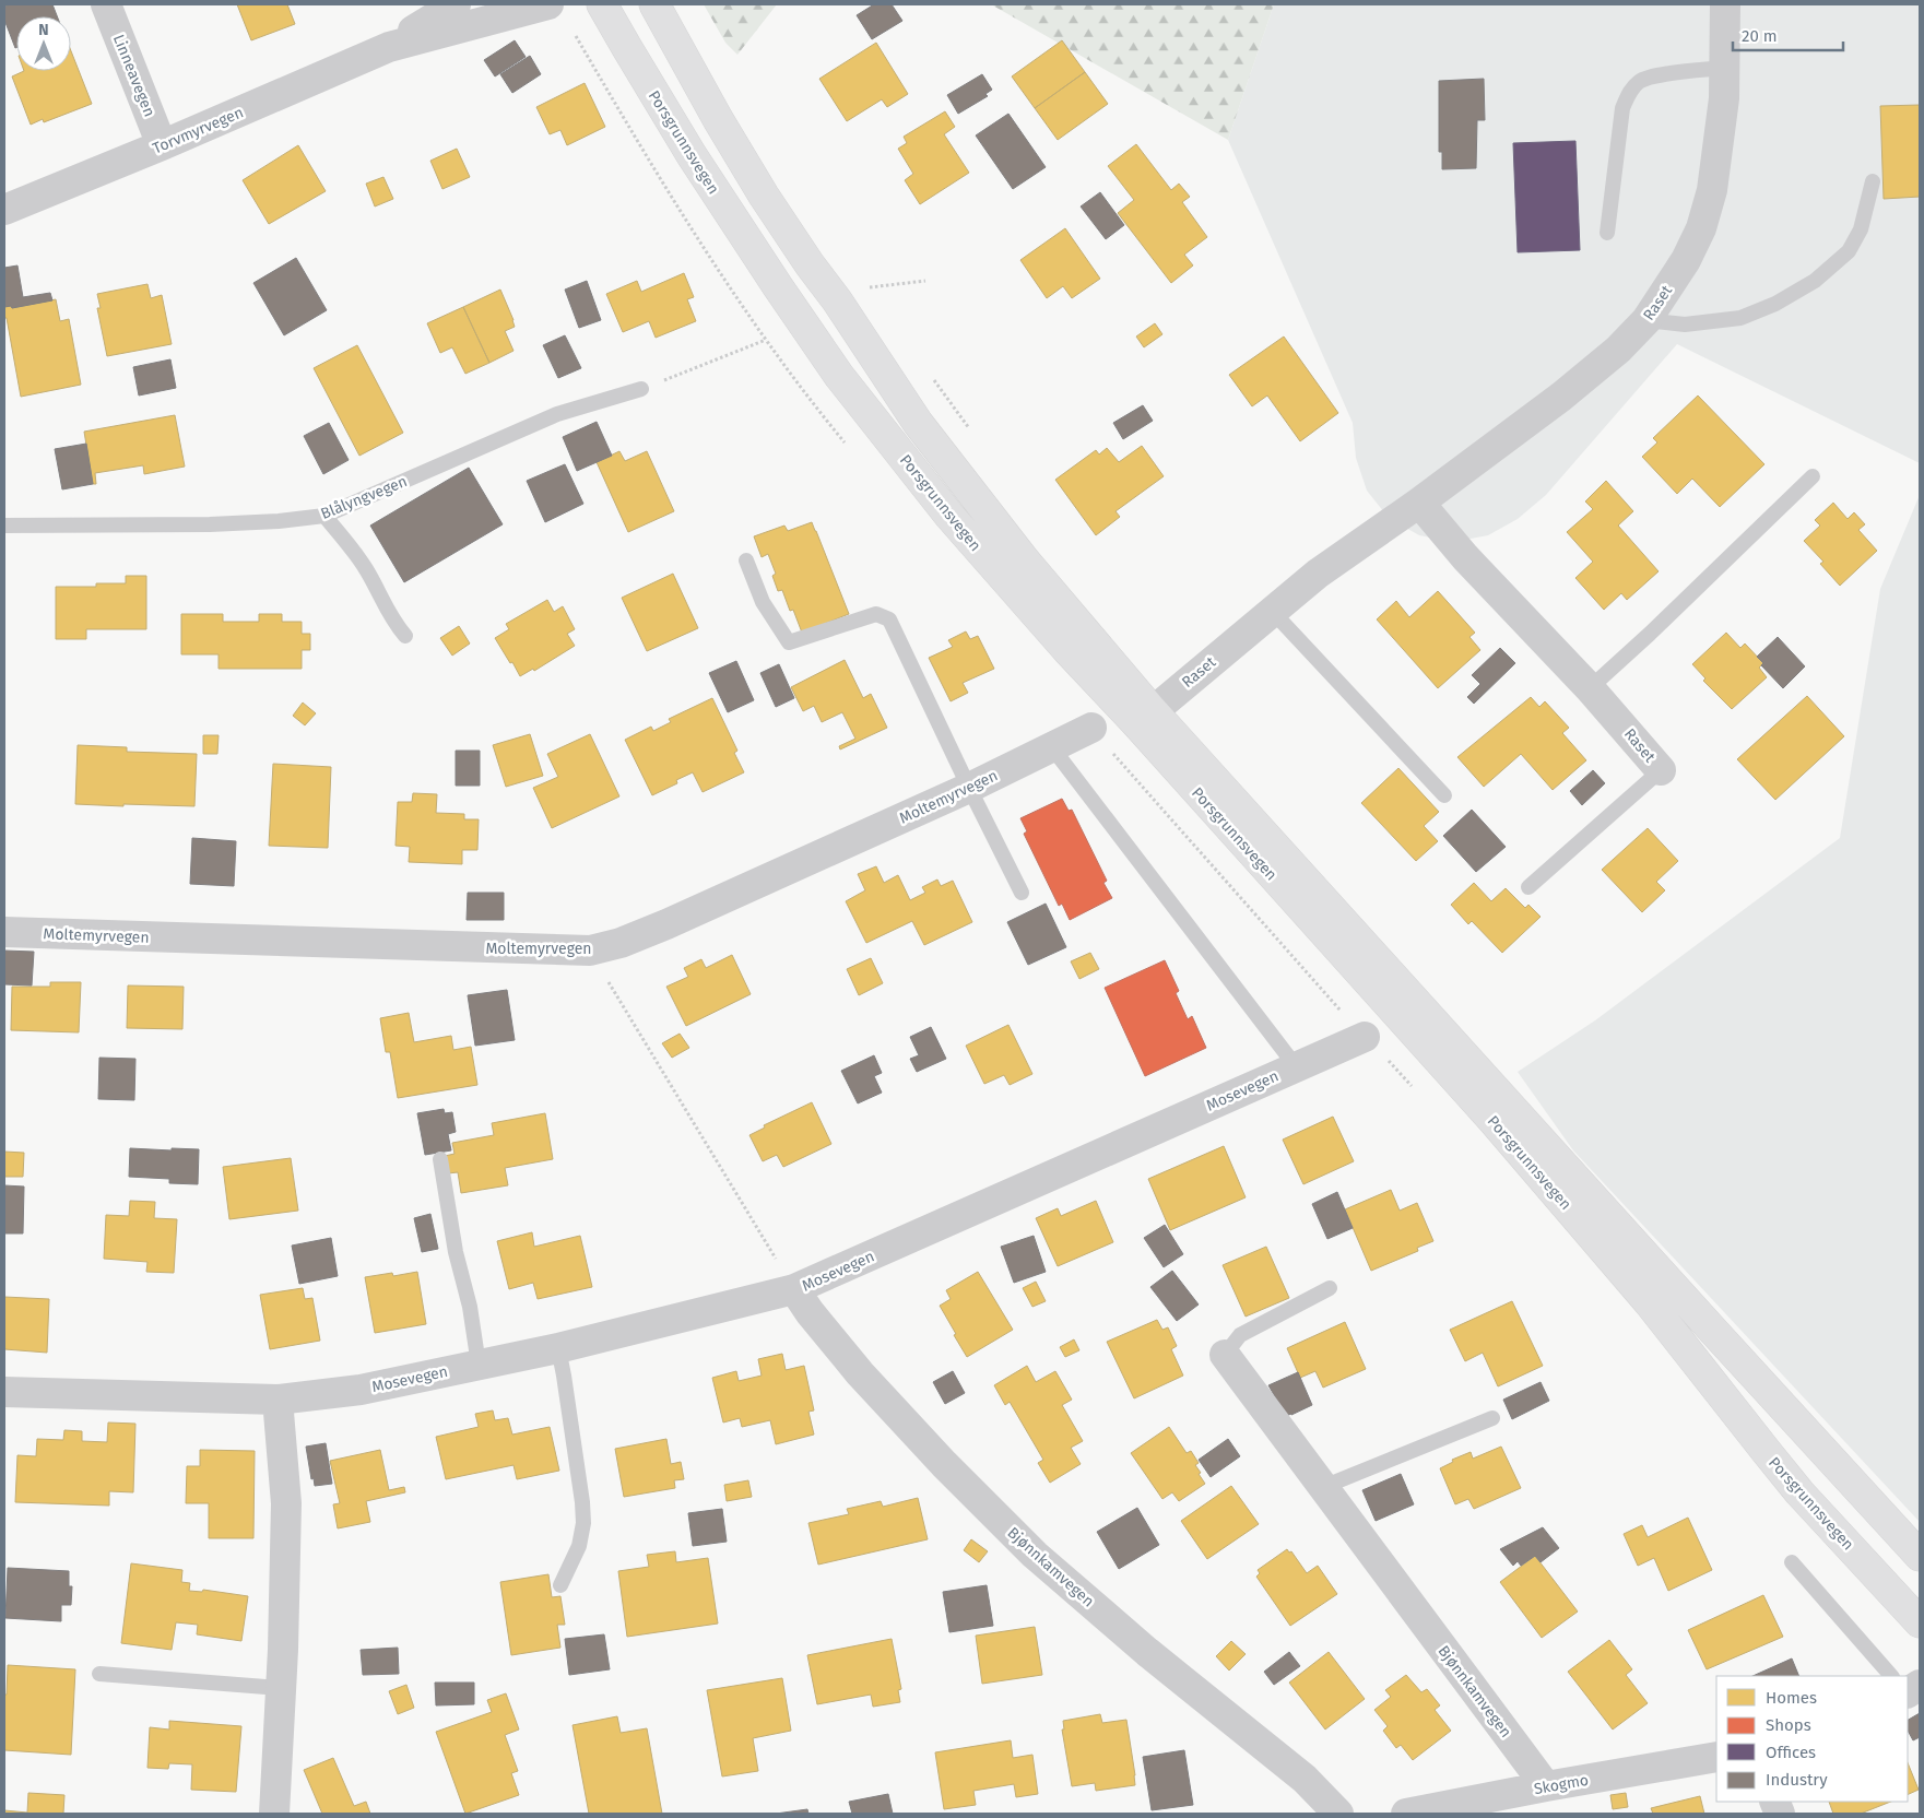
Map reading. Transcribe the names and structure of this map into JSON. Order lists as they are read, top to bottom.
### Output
{
  "streets": {
    "highway": ["Porsgrunnsvegen"],
    "street": [
      "Linneavegen",
      "Torvmyrvegen",
      "Raset",
      "Moltemyrvegen",
      "Mosevegen",
      "Bjønnkamvegen",
      "Skogmo"
    ],
    "lane": ["Blålyngvegen"]
  },
  "crossings": [
    ["Linneavegen", "Torvmyrvegen"],
    ["Porsgrunnsvegen", "Raset"],
    ["Mosevegen", "Bjønnkamvegen"],
    ["Bjønnkamvegen", "Skogmo"]
  ],
  "legend": [
    "Homes",
    "Shops",
    "Offices",
    "Industry"
  ],
  "scale_bar": "20 m",
  "north": "top"
}
